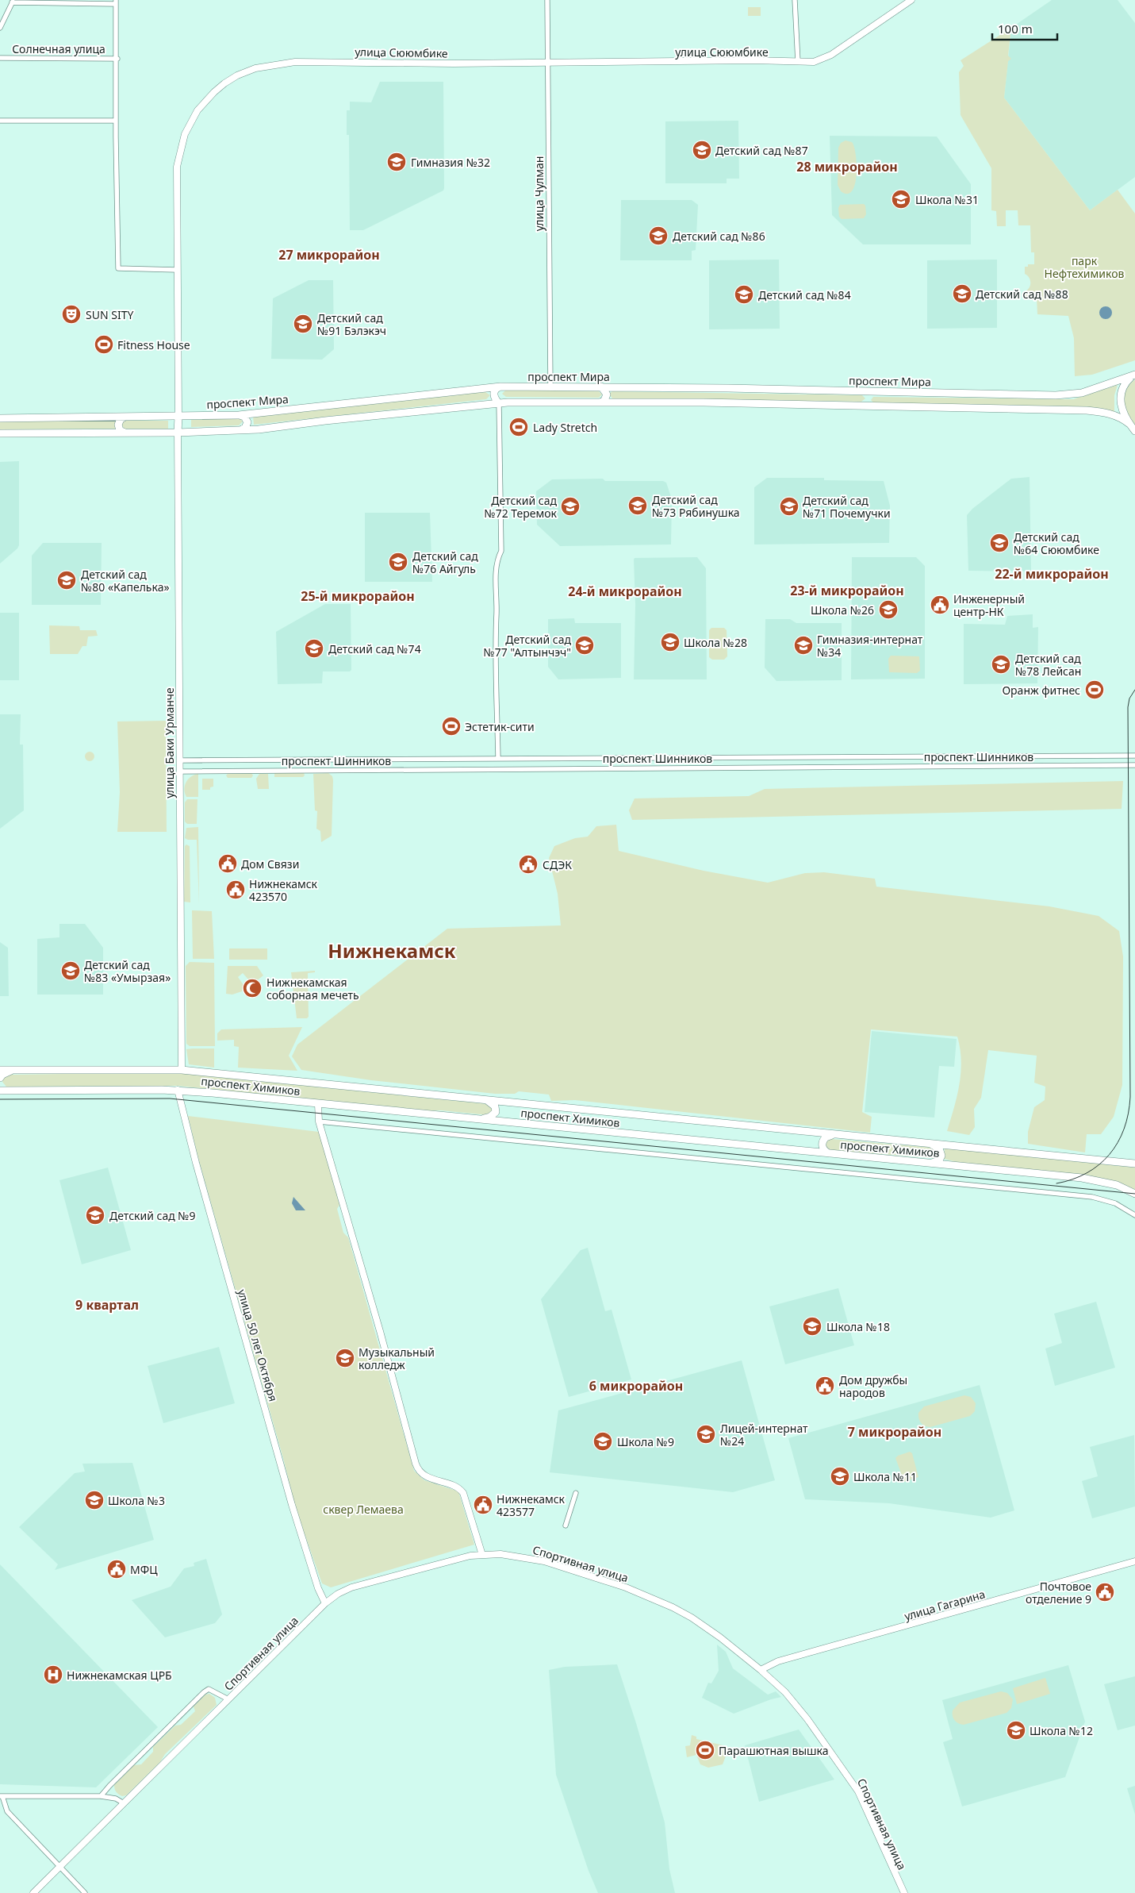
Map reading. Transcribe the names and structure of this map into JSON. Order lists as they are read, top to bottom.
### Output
{
  "streets": {
    "main road": ["проспект Мира", "улица Баки Урманче", "проспект Химиков"],
    "street": [
      "Солнечная улица",
      "улица Сююмбике",
      "улица Чулман",
      "проспект Шинников",
      "улица 50 лет Октября",
      "Спортивная улица",
      "улица Гагарина"
    ]
  },
  "crossings": [
    ["Солнечная улица", "улица Сююмбике"],
    ["улица Сююмбике", "улица Чулман"],
    ["улица Сююмбике", "проспект Мира"],
    ["улица Сююмбике", "улица Баки Урманче"],
    ["улица Чулман", "проспект Мира"],
    ["проспект Мира", "улица Баки Урманче"],
    ["улица Баки Урманче", "проспект Шинников"],
    ["улица Баки Урманче", "проспект Химиков"],
    ["проспект Химиков", "улица 50 лет Октября"],
    ["улица 50 лет Октября", "Спортивная улица"],
    ["Спортивная улица", "улица Гагарина"]
  ],
  "districts": [
    "28 микрорайон",
    "27 микрорайон",
    "22-й микрорайон",
    "23-й микрорайон",
    "24-й микрорайон",
    "25-й микрорайон",
    "Нижнекамск",
    "9 квартал",
    "6 микрорайон",
    "7 микрорайон"
  ],
  "parks": ["парк Нефтехимиков", "сквер Лемаева"],
  "places": {
    "school or university": [
      "Детский сад №87",
      "Гимназия №32",
      "Школа №31",
      "Детский сад №86",
      "Детский сад №88",
      "Детский сад №84",
      "Детский сад №91 Бэлэкэч",
      "Детский сад №73 Рябинушка",
      "Детский сад №72 Теремок",
      "Детский сад №71 Почемучки",
      "Детский сад №64 Сююмбике",
      "Детский сад №76 Айгуль",
      "Детский сад №80 «Капелька»",
      "Школа №26",
      "Школа №28",
      "Детский сад №77 \"Алтынчэч\"",
      "Гимназия-интернат №34",
      "Детский сад №74",
      "Детский сад №78 Лейсан",
      "Детский сад №83 «Умырзая»",
      "Детский сад №9",
      "Школа №18",
      "Музыкальный колледж",
      "Лицей-интернат №24",
      "Школа №9",
      "Школа №11",
      "Школа №3",
      "Школа №12"
    ],
    "theatre": ["SUN SITY"],
    "sports": [
      "Fitness House",
      "Lady Stretch",
      "Оранж фитнес",
      "Эстетик-сити",
      "Парашютная вышка"
    ],
    "public building": [
      "Инженерный центр-НК",
      "Дом Связи",
      "СДЭК",
      "Нижнекамск 423570",
      "Дом дружбы народов",
      "Нижнекамск 423577",
      "МФЦ",
      "Почтовое отделение 9"
    ],
    "mosque": ["Нижнекамская соборная мечеть"],
    "hospital": ["Нижнекамская ЦРБ"]
  },
  "scale_bar": "100 m"
}
